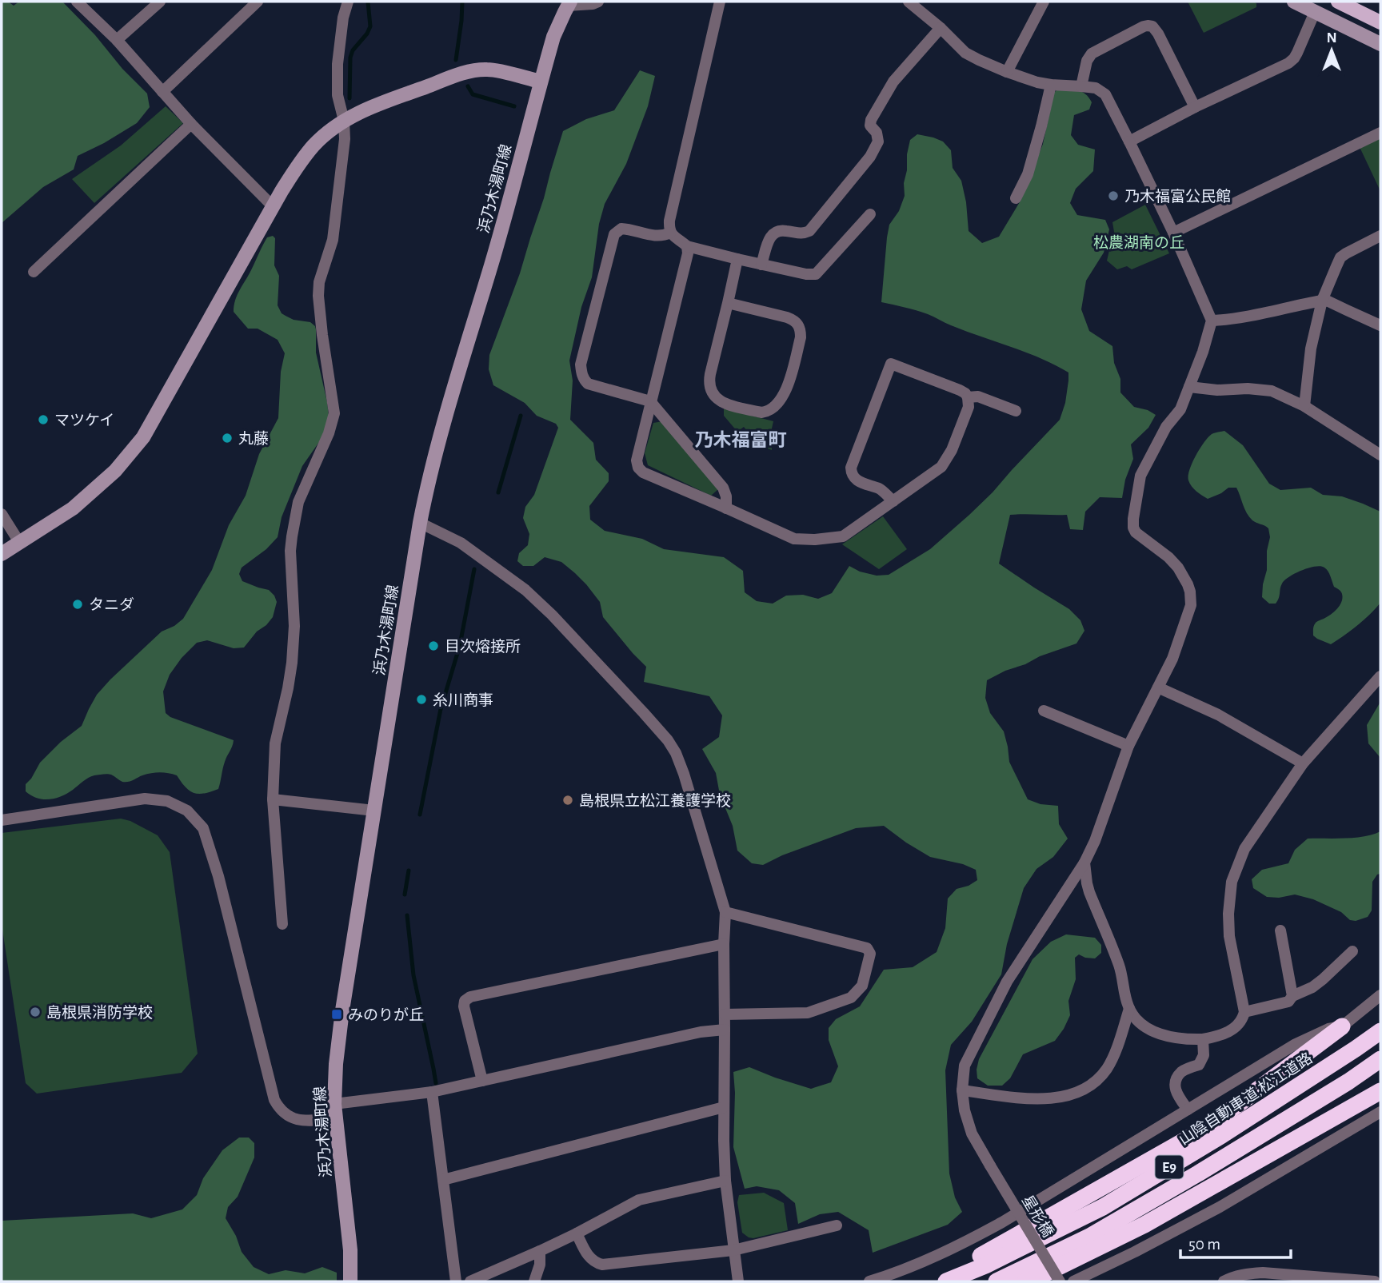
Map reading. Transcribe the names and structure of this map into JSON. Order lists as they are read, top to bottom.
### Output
{
  "streets": {
    "highway": ["山陰自動車道;松江道路", "E9"],
    "main road": ["浜乃木湯町線"],
    "street": ["星形橋"]
  },
  "districts": ["乃木福富町"],
  "parks": ["松農湖南の丘"],
  "places": {
    "other": [
      "乃木福富公民館",
      "マツケイ",
      "丸藤",
      "タニダ",
      "目次熔接所",
      "糸川商事",
      "島根県立松江養護学校",
      "島根県消防学校"
    ],
    "transit": ["みのりが丘"]
  },
  "scale_bar": "50 m",
  "north": "top"
}
